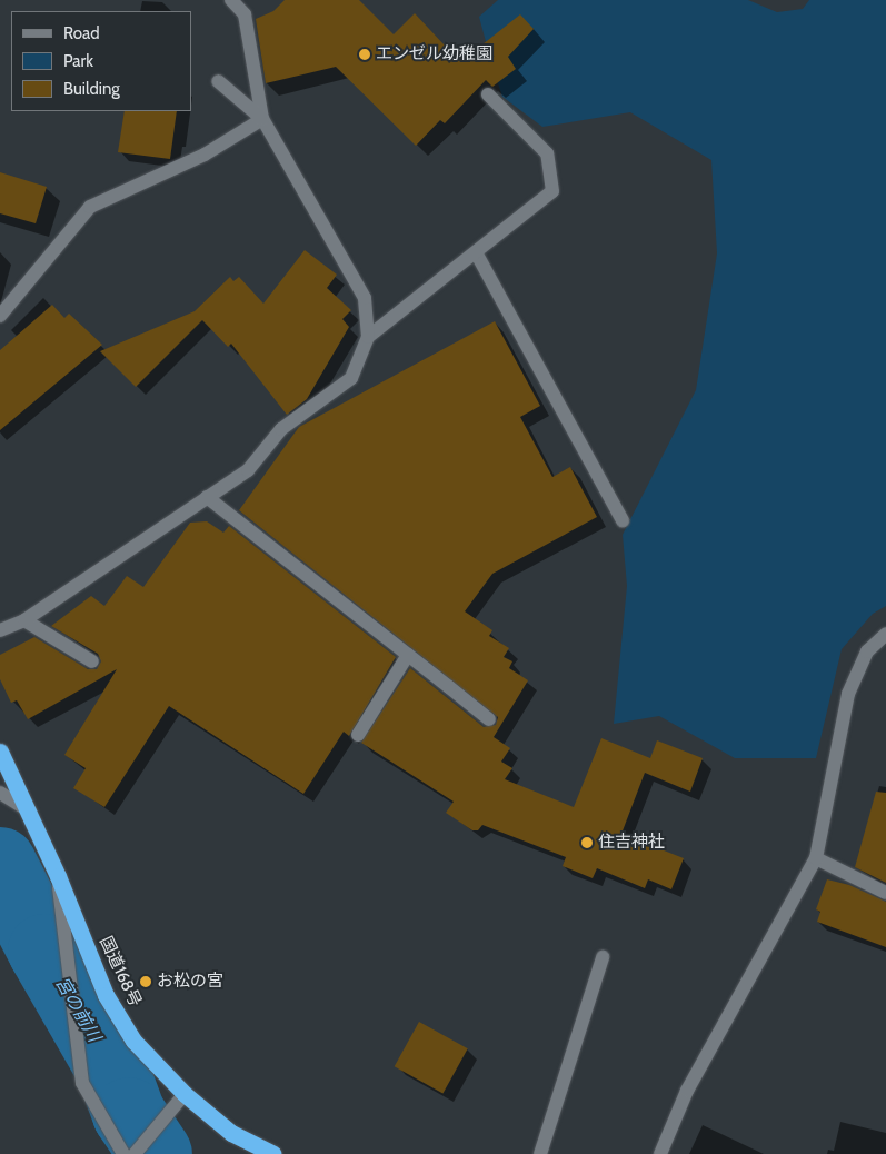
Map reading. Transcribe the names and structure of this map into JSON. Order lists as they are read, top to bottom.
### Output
{
  "streets": {
    "highway": ["国道168号"]
  },
  "water": ["宮の前川"],
  "places": ["エンゼル幼稚園", "住吉神社", "お松の宮"],
  "legend": ["Road", "Park", "Building"]
}
